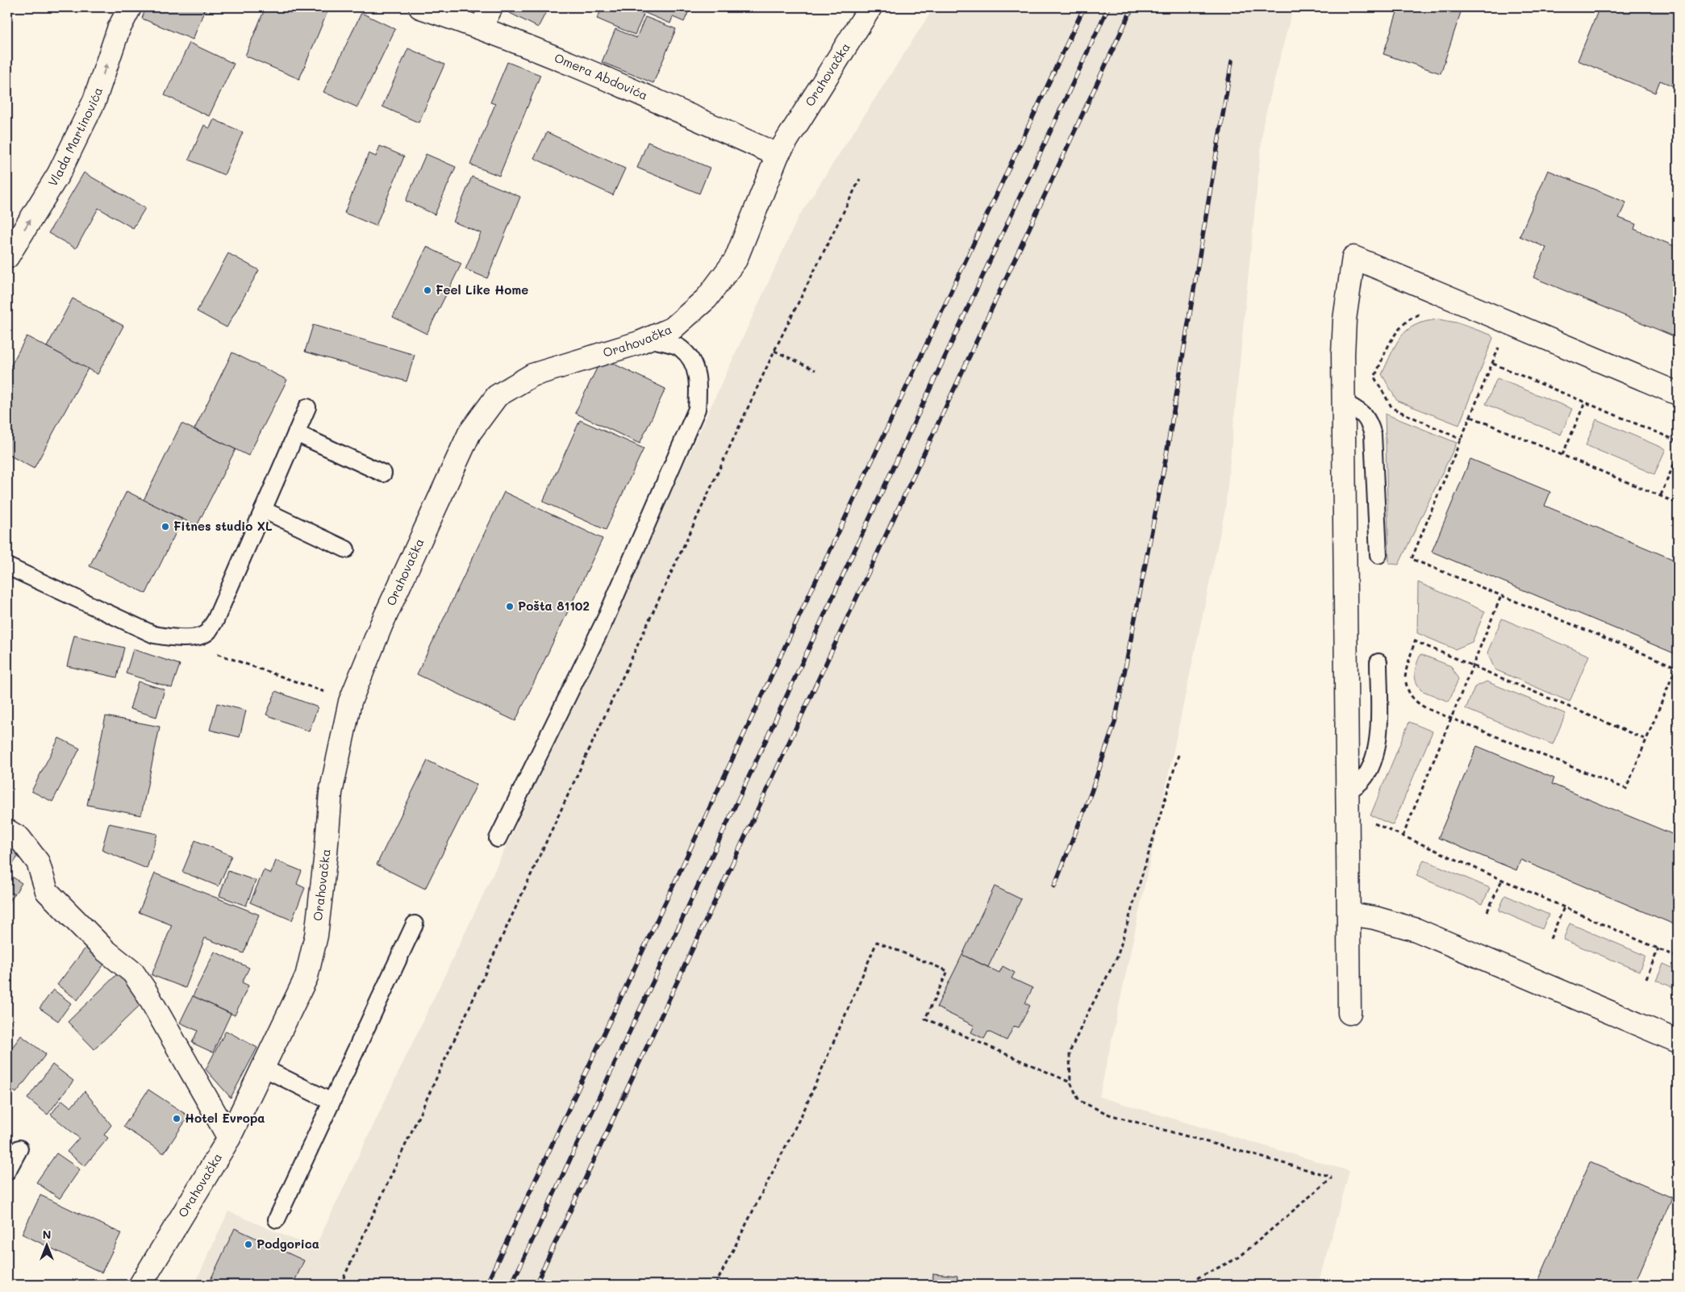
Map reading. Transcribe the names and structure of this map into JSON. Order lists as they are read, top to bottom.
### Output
{
  "streets": {
    "street": ["Orahovačka", "Omera Abdovića", "Vlada Martinovića"]
  },
  "crossings": [
    ["Orahovačka", "Omera Abdovića"]
  ],
  "one_way": ["Vlada Martinovića"],
  "places": [
    "Feel Like Home",
    "Fitnes studio XL",
    "Pošta 81102",
    "Hotel Evropa",
    "Podgorica"
  ],
  "north": "top"
}
